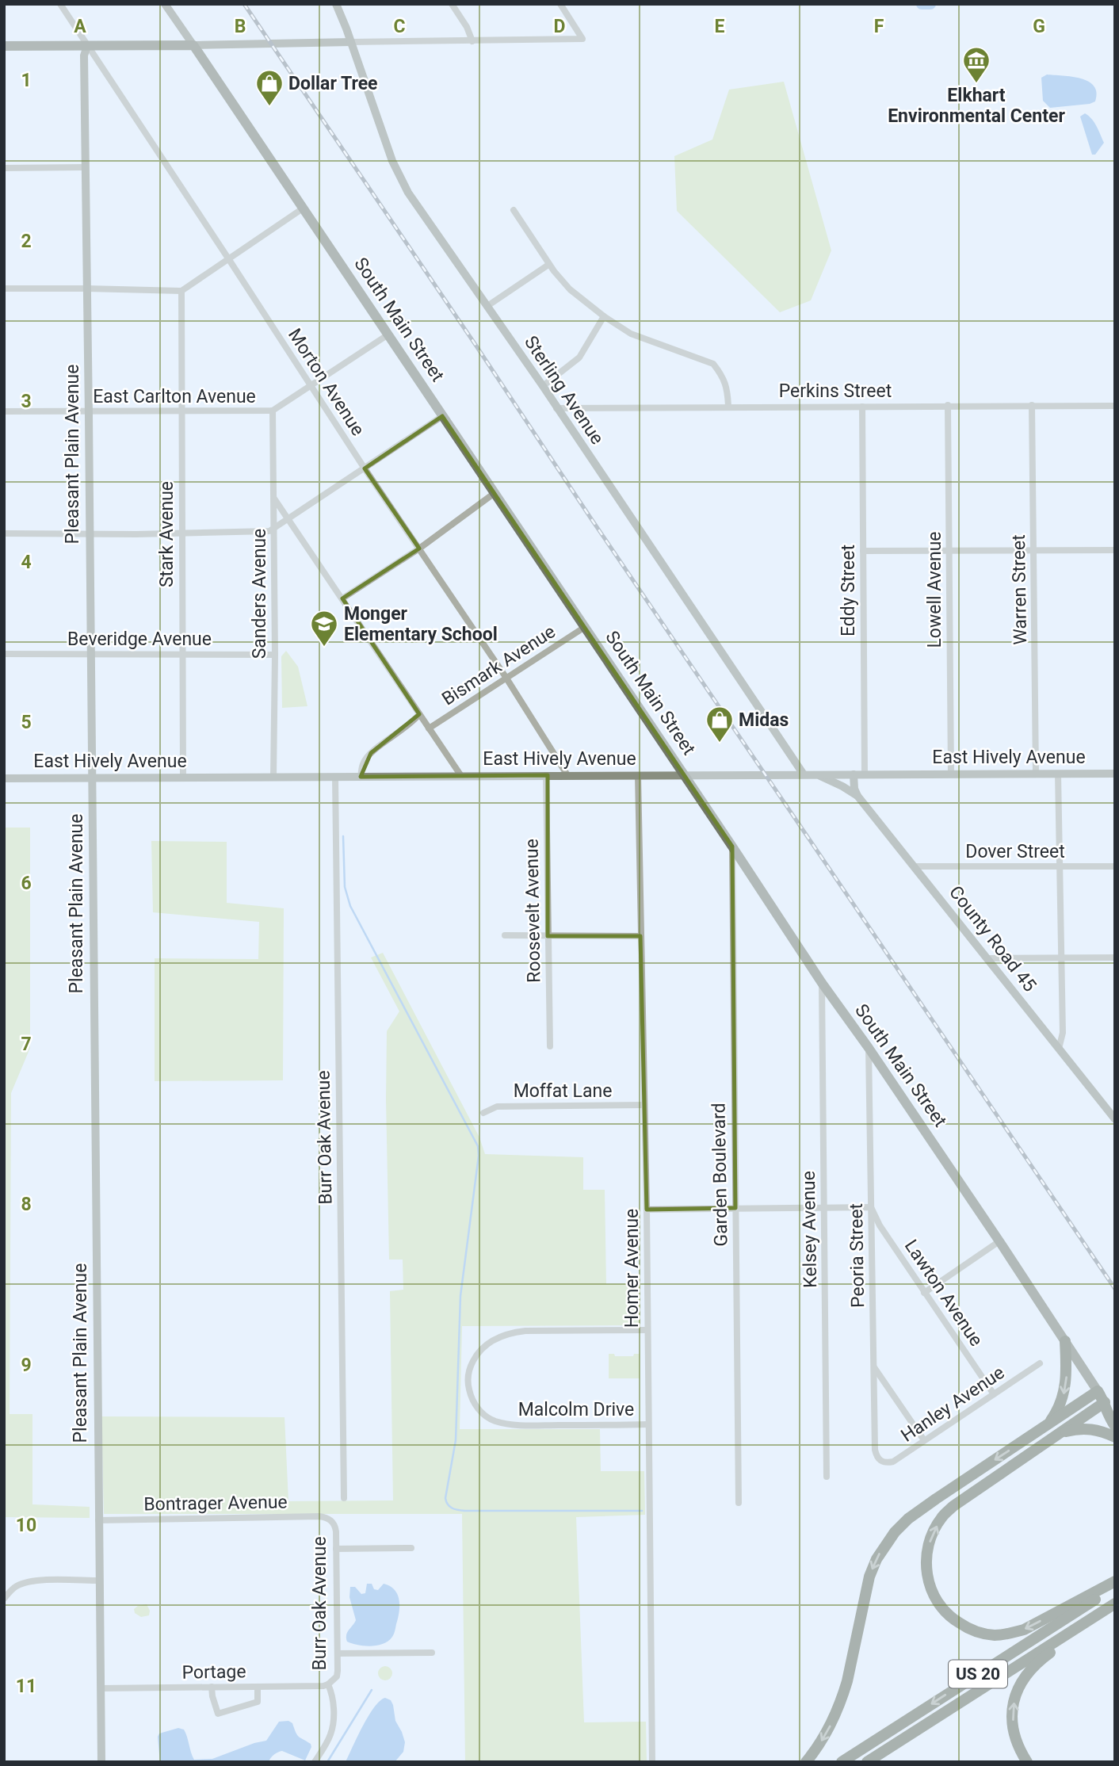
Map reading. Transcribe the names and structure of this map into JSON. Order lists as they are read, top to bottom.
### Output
{
  "streets": {
    "highway": ["South Main Street", "US 20"],
    "street": [
      "Morton Avenue",
      "Sterling Avenue",
      "Perkins Street",
      "East Carlton Avenue",
      "Pleasant Plain Avenue",
      "Stark Avenue",
      "Lowell Avenue",
      "Warren Street",
      "Eddy Street",
      "Sanders Avenue",
      "Beveridge Avenue",
      "Bismark Avenue",
      "East Hively Avenue",
      "Dover Street",
      "Roosevelt Avenue",
      "County Road 45",
      "Moffat Lane",
      "Burr Oak Avenue",
      "Garden Boulevard",
      "Kelsey Avenue",
      "Peoria Street",
      "Homer Avenue",
      "Lawton Avenue",
      "Hanley Avenue",
      "Malcolm Drive",
      "Bontrager Avenue",
      "Portage"
    ]
  },
  "crossings": [
    ["South Main Street", "East Carlton Avenue"],
    ["South Main Street", "Bismark Avenue"],
    ["South Main Street", "East Hively Avenue"],
    ["South Main Street", "Garden Boulevard"],
    ["South Main Street", "Kelsey Avenue"],
    ["South Main Street", "Peoria Street"],
    ["Morton Avenue", "East Carlton Avenue"],
    ["Morton Avenue", "Pleasant Plain Avenue"],
    ["Morton Avenue", "Bismark Avenue"],
    ["Morton Avenue", "East Hively Avenue"],
    ["Sterling Avenue", "Perkins Street"],
    ["Sterling Avenue", "East Hively Avenue"],
    ["Perkins Street", "Lowell Avenue"],
    ["Perkins Street", "Warren Street"],
    ["Perkins Street", "Eddy Street"],
    ["East Carlton Avenue", "Pleasant Plain Avenue"],
    ["East Carlton Avenue", "Stark Avenue"],
    ["East Carlton Avenue", "Sanders Avenue"],
    ["Pleasant Plain Avenue", "Beveridge Avenue"],
    ["Pleasant Plain Avenue", "East Hively Avenue"],
    ["Pleasant Plain Avenue", "Bontrager Avenue"],
    ["Pleasant Plain Avenue", "Portage"],
    ["Stark Avenue", "Beveridge Avenue"],
    ["Stark Avenue", "East Hively Avenue"],
    ["Lowell Avenue", "East Hively Avenue"],
    ["Warren Street", "East Hively Avenue"],
    ["Eddy Street", "East Hively Avenue"],
    ["Sanders Avenue", "Beveridge Avenue"],
    ["Sanders Avenue", "East Hively Avenue"],
    ["East Hively Avenue", "Roosevelt Avenue"],
    ["East Hively Avenue", "County Road 45"],
    ["East Hively Avenue", "Burr Oak Avenue"],
    ["East Hively Avenue", "Homer Avenue"],
    ["Dover Street", "County Road 45"],
    ["Moffat Lane", "Homer Avenue"],
    ["Burr Oak Avenue", "Bontrager Avenue"],
    ["Burr Oak Avenue", "Portage"],
    ["Peoria Street", "Lawton Avenue"],
    ["Peoria Street", "Hanley Avenue"],
    ["Homer Avenue", "Malcolm Drive"],
    ["Lawton Avenue", "Hanley Avenue"]
  ],
  "places": {
    "museum": ["Elkhart Environmental Center"],
    "shop": ["Dollar Tree", "Midas"],
    "school or university": ["Monger Elementary School"]
  },
  "grid": {
    "columns": [
      "A",
      "B",
      "C",
      "D",
      "E",
      "F",
      "G"
    ],
    "rows": [
      "1",
      "2",
      "3",
      "4",
      "5",
      "6",
      "7",
      "8",
      "9",
      "10",
      "11"
    ]
  }
}
